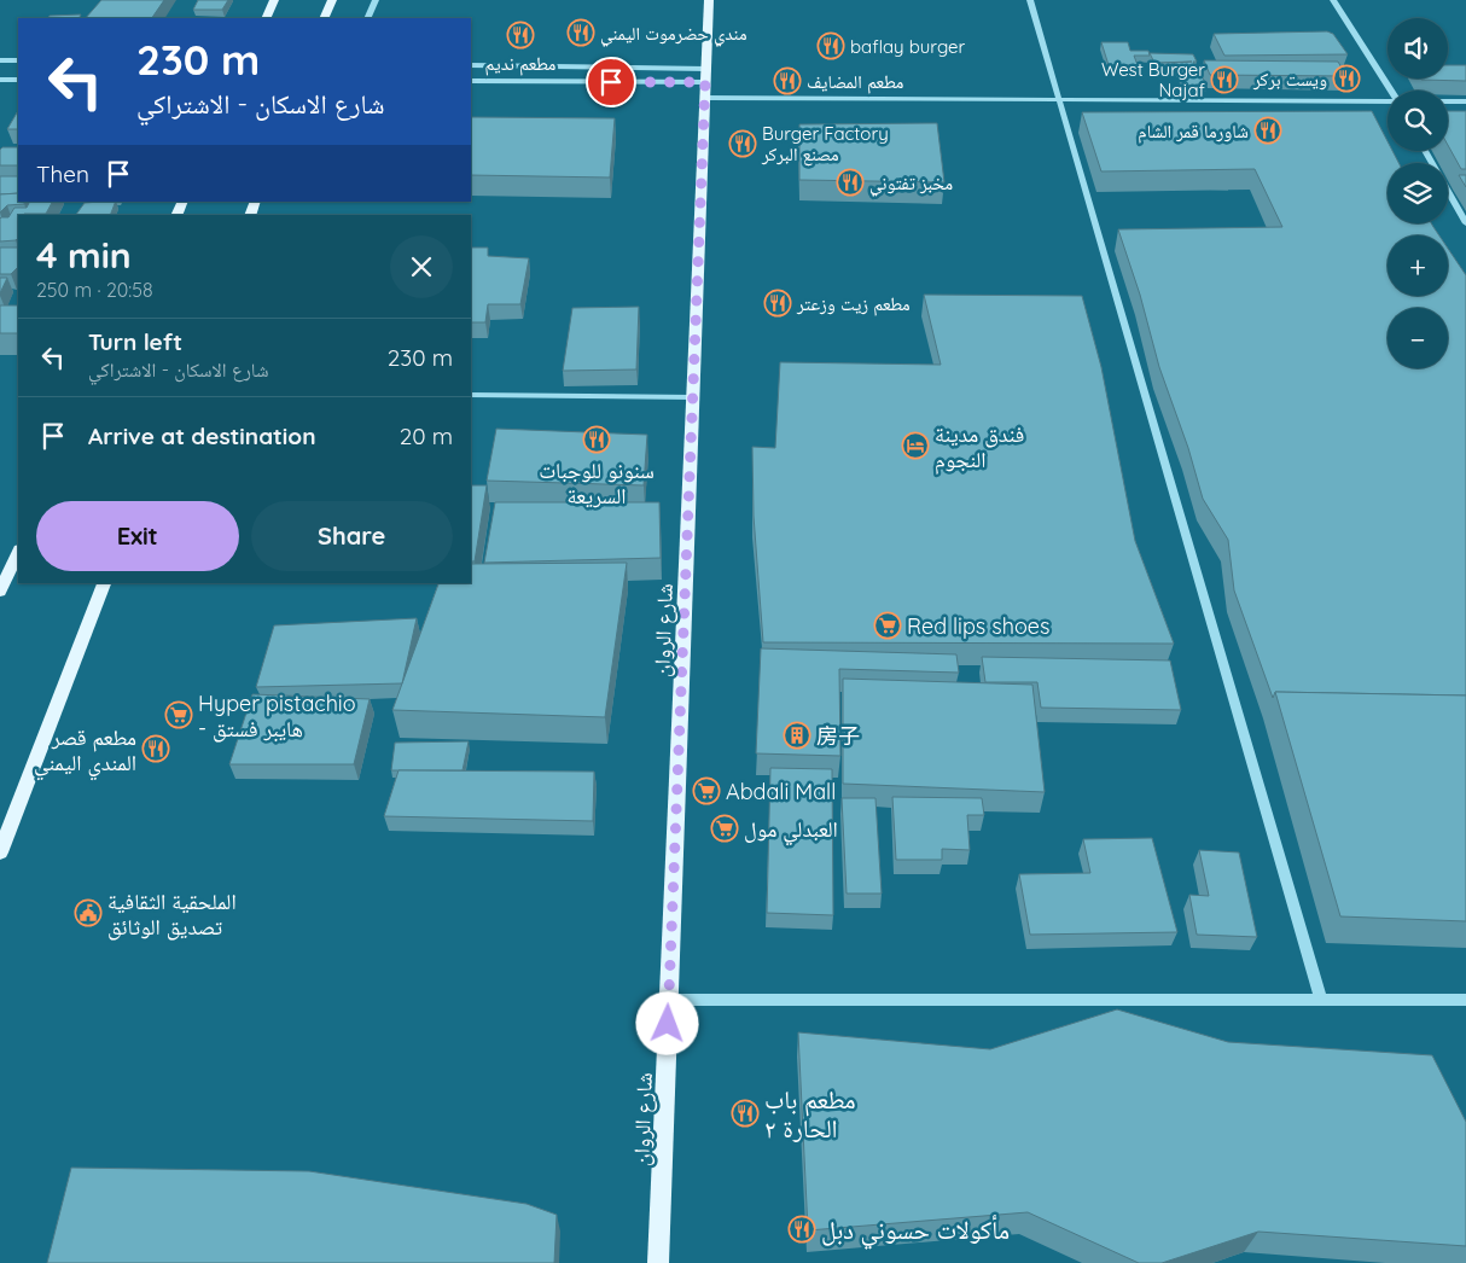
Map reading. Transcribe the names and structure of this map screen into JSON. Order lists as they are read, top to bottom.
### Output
{
  "streets": {
    "main road": ["شارع الروان"]
  },
  "places": {
    "restaurant": [
      "مندي حضرموت اليمني",
      "مطعم نديم",
      "baflay burger",
      "ويست بركر",
      "West Burger Najaf",
      "مطعم المضايف",
      "شاورما قمر الشام",
      "Burger Factory مصنع البركر",
      "مخبز تفتوني",
      "مطعم زيت وزعتر",
      "سنونو للوجبات السريعة",
      "مطعم قصر المندي اليمني",
      "مطعم باب الحارة ٢",
      "مأكولات حسوني دبل"
    ],
    "hotel": ["فندق مدينة النجوم"],
    "supermarket": [
      "Red lips shoes",
      "Hyper pistachio - هايبر فستق",
      "Abdali Mall",
      "العبدلي مول"
    ],
    "building": ["房子"],
    "public building": ["الملحقية الثقافية تصديق الوثائق"]
  },
  "page": {
    "map_buttons": ["+", "−"],
    "turn": ["230 m", "شارع الاسكان - الاشتراكي"],
    "then": "Then",
    "heading": ["4 min", "250 m · 20:58"],
    "list": [
      {
        "name": "Turn left",
        "note": "شارع الاسكان - الاشتراكي",
        "value": "230 m"
      },
      {
        "name": "Arrive at destination",
        "value": "20 m"
      }
    ],
    "buttons": ["Exit", "Share"]
  }
}
